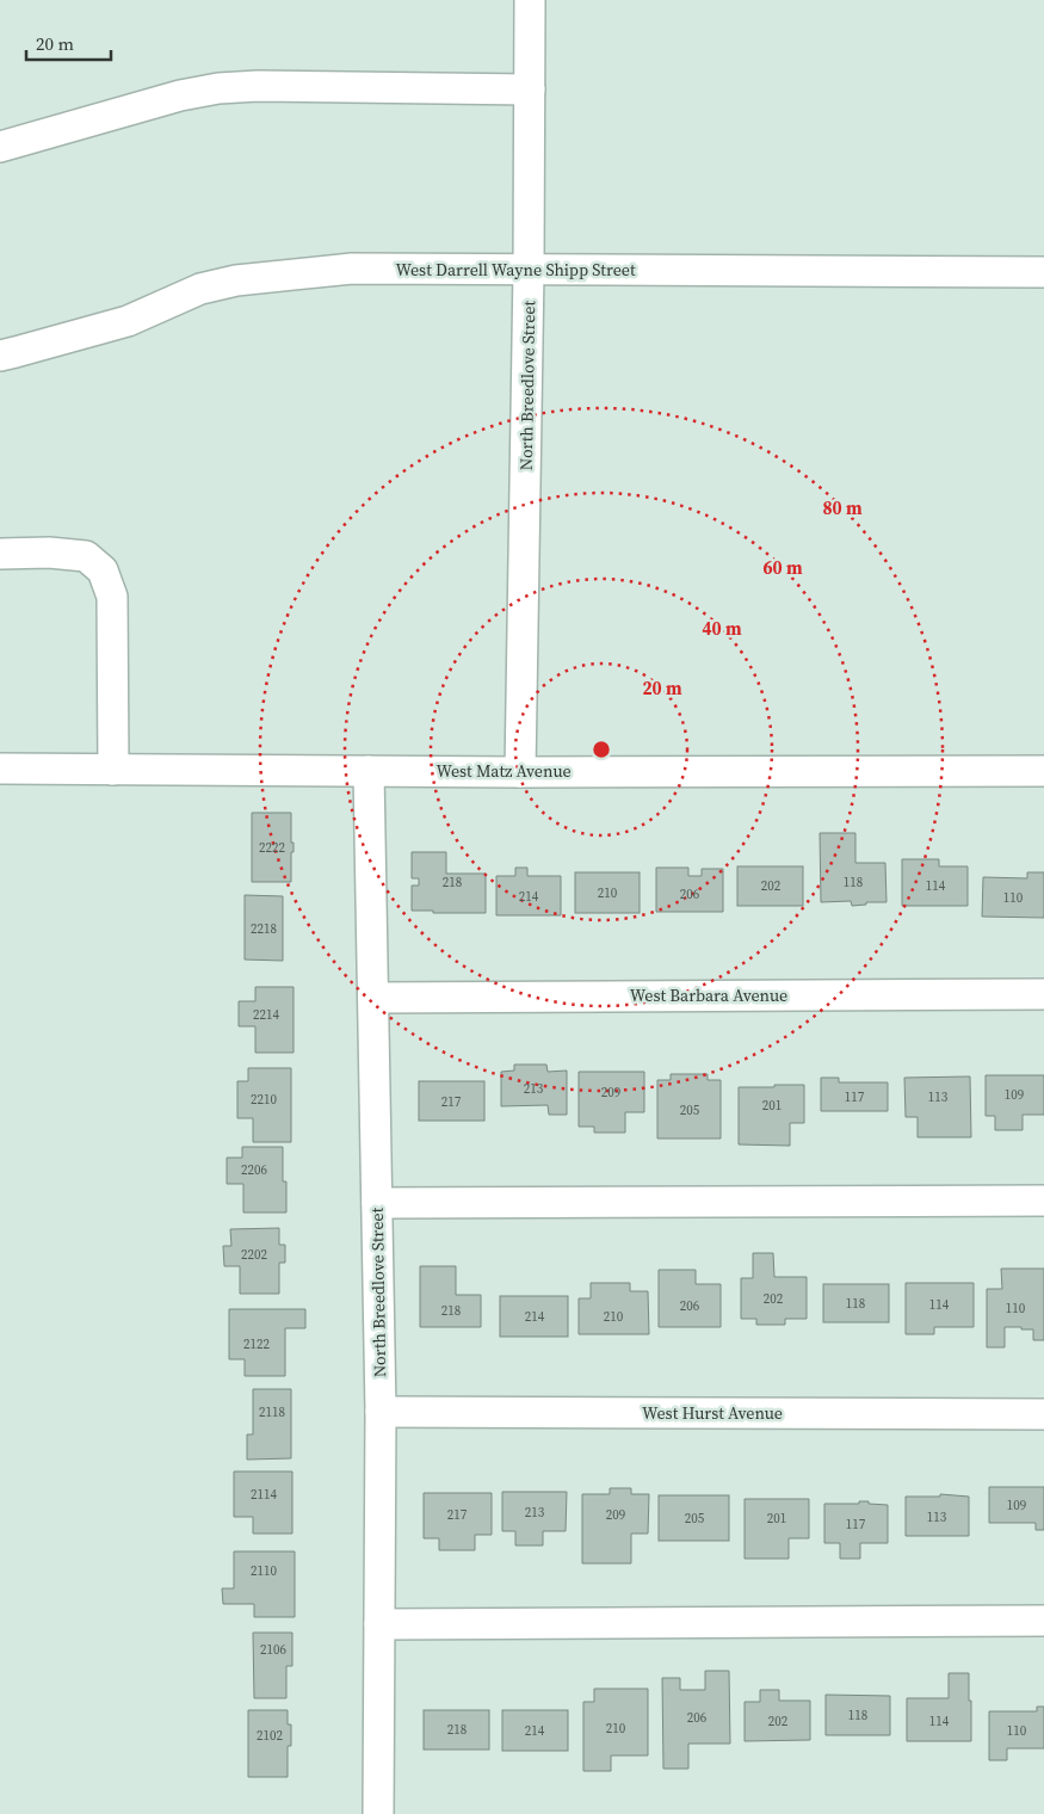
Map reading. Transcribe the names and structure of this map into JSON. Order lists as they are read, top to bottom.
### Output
{
  "streets": {
    "street": [
      "West Darrell Wayne Shipp Street",
      "North Breedlove Street",
      "West Matz Avenue",
      "West Barbara Avenue",
      "West Hurst Avenue"
    ]
  },
  "crossings": [
    ["West Darrell Wayne Shipp Street", "North Breedlove Street"],
    ["North Breedlove Street", "West Matz Avenue"],
    ["North Breedlove Street", "West Barbara Avenue"],
    ["North Breedlove Street", "West Hurst Avenue"]
  ],
  "house_numbers": [
    "2222",
    "218",
    "118",
    "202",
    "114",
    "210",
    "206",
    "214",
    "110",
    "2218",
    "2214",
    "213",
    "209",
    "109",
    "117",
    "113",
    "2210",
    "217",
    "201",
    "205",
    "2206",
    "2202",
    "202",
    "118",
    "114",
    "206",
    "110",
    "218",
    "214",
    "210",
    "2122",
    "2118",
    "2114",
    "109",
    "213",
    "217",
    "209",
    "113",
    "205",
    "201",
    "117",
    "2110",
    "2106",
    "118",
    "206",
    "202",
    "114",
    "210",
    "218",
    "214",
    "110",
    "2102"
  ],
  "scale_bar": "20 m",
  "rings": [
    "80 m",
    "60 m",
    "40 m",
    "20 m"
  ]
}
